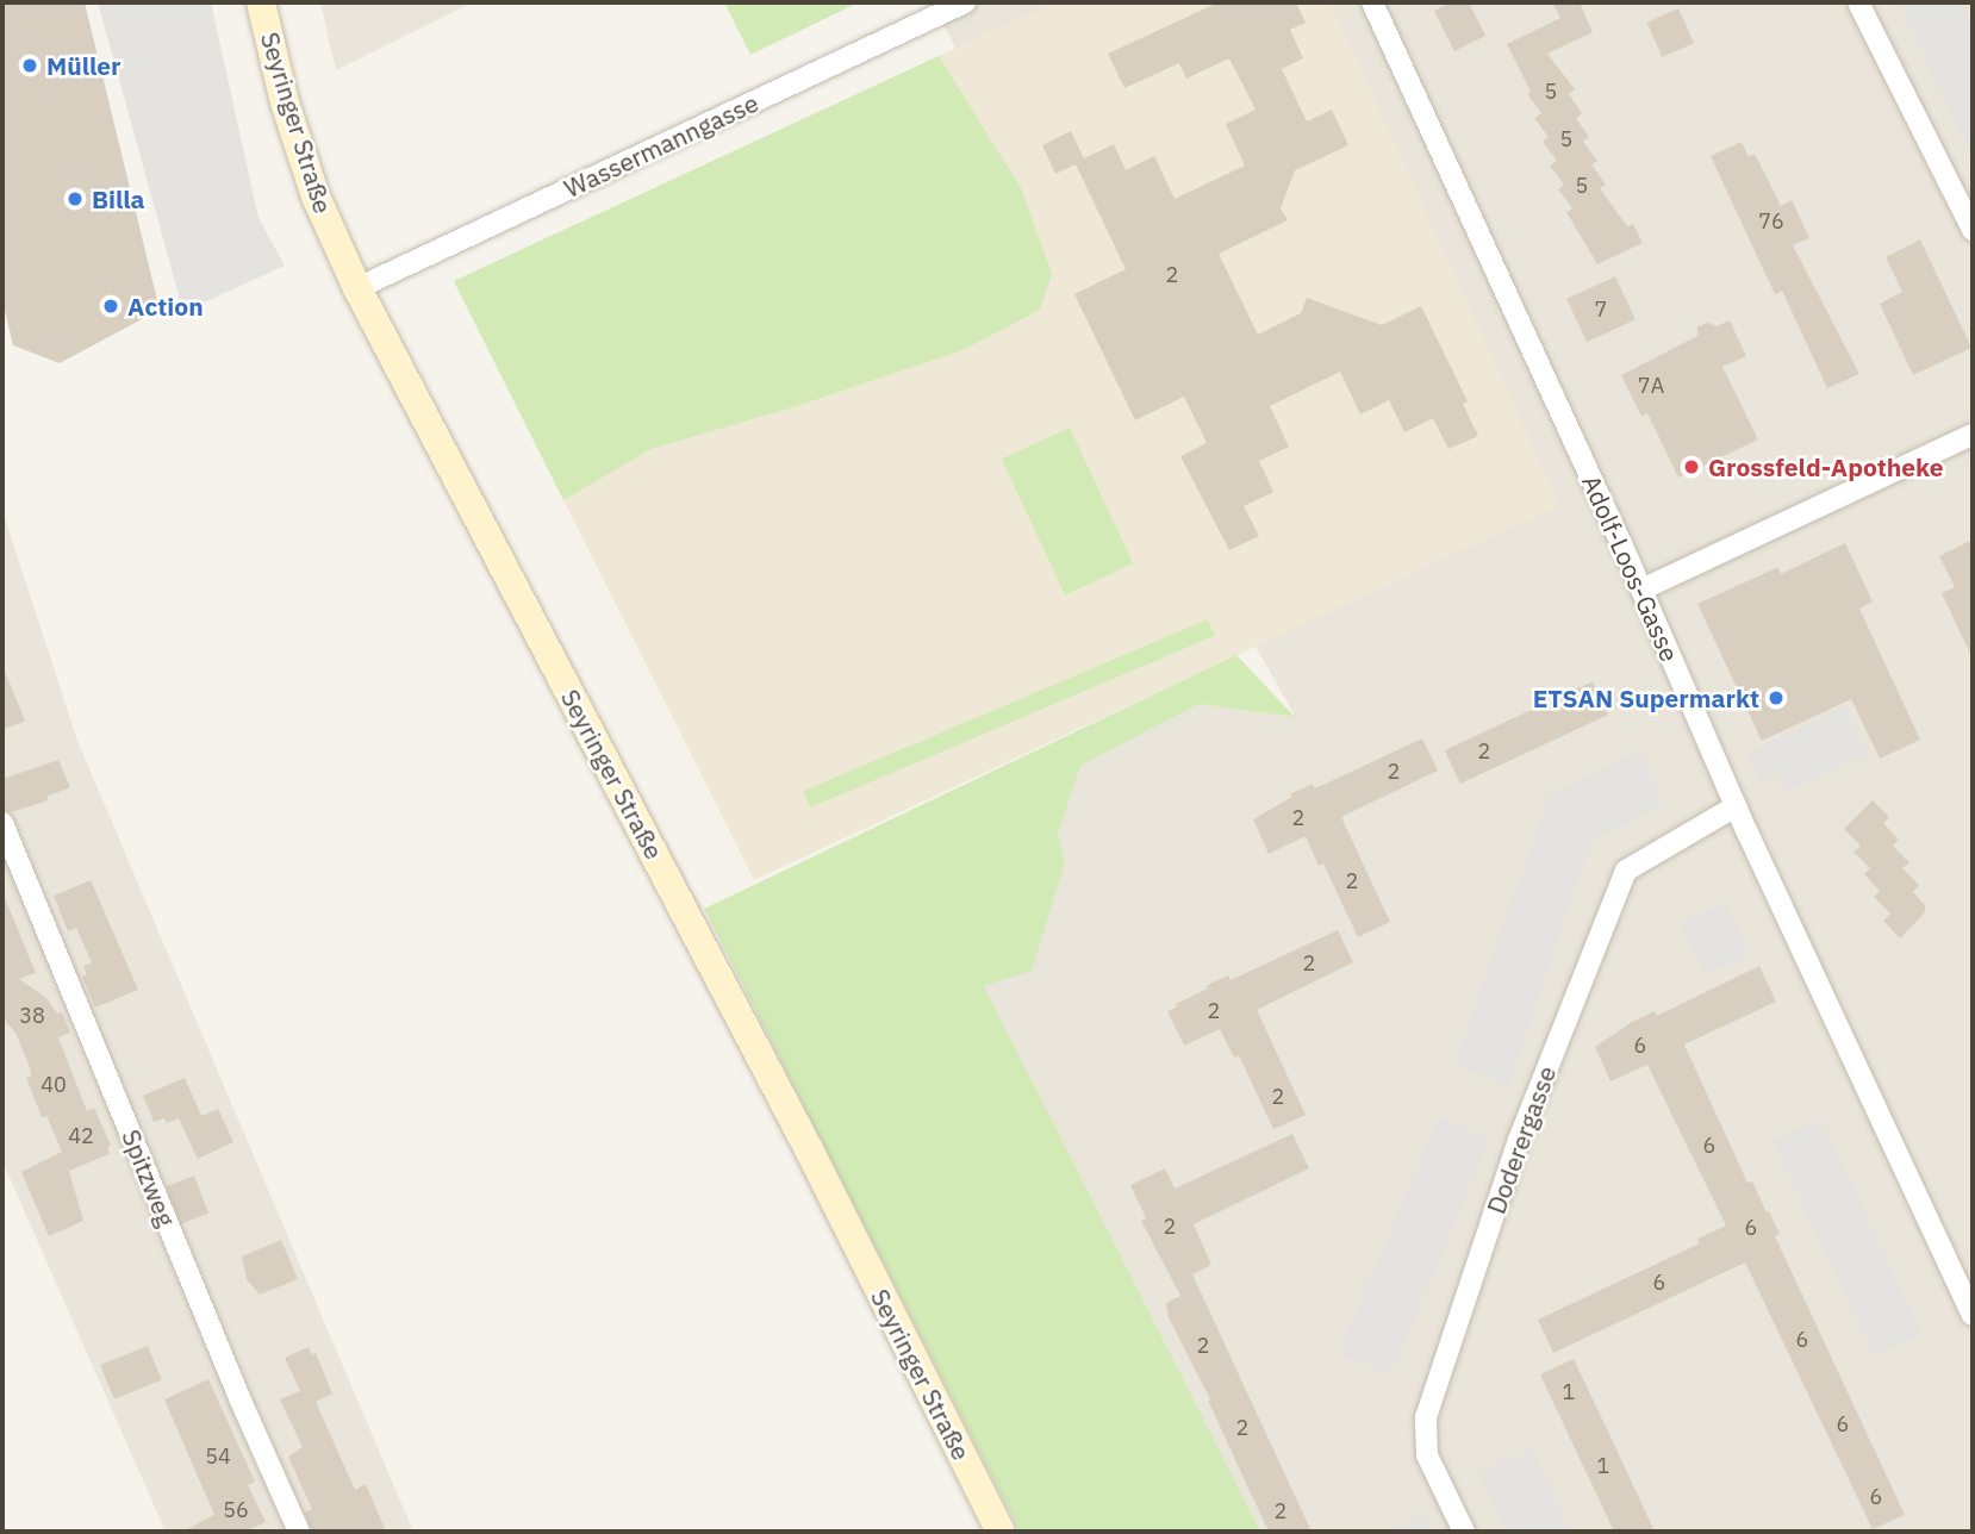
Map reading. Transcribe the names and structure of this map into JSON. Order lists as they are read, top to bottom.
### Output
{
  "streets": {
    "main road": ["Seyringer Straße"],
    "street": [
      "Wassermanngasse",
      "Adolf-Loos-Gasse",
      "Doderergasse",
      "Spitzweg"
    ]
  },
  "crossings": [
    ["Seyringer Straße", "Wassermanngasse"],
    ["Adolf-Loos-Gasse", "Doderergasse"]
  ],
  "places": [
    "Müller",
    "Billa",
    "Action",
    "Grossfeld-Apotheke",
    "ETSAN Supermarkt"
  ],
  "house_numbers": [
    "5",
    "5",
    "5",
    "76",
    "2",
    "7",
    "7A",
    "2",
    "2",
    "2",
    "2",
    "2",
    "2",
    "38",
    "6",
    "40",
    "2",
    "42",
    "6",
    "2",
    "6",
    "6",
    "6",
    "2",
    "1",
    "6",
    "2",
    "54",
    "1",
    "6",
    "56",
    "2"
  ]
}
